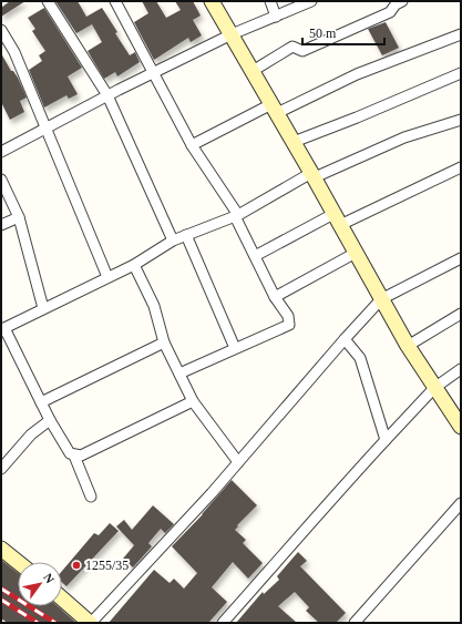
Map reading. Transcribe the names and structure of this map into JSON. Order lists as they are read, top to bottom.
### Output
{
  "places": ["1255/35"],
  "scale_bar": "50 m",
  "north": "top right"
}
